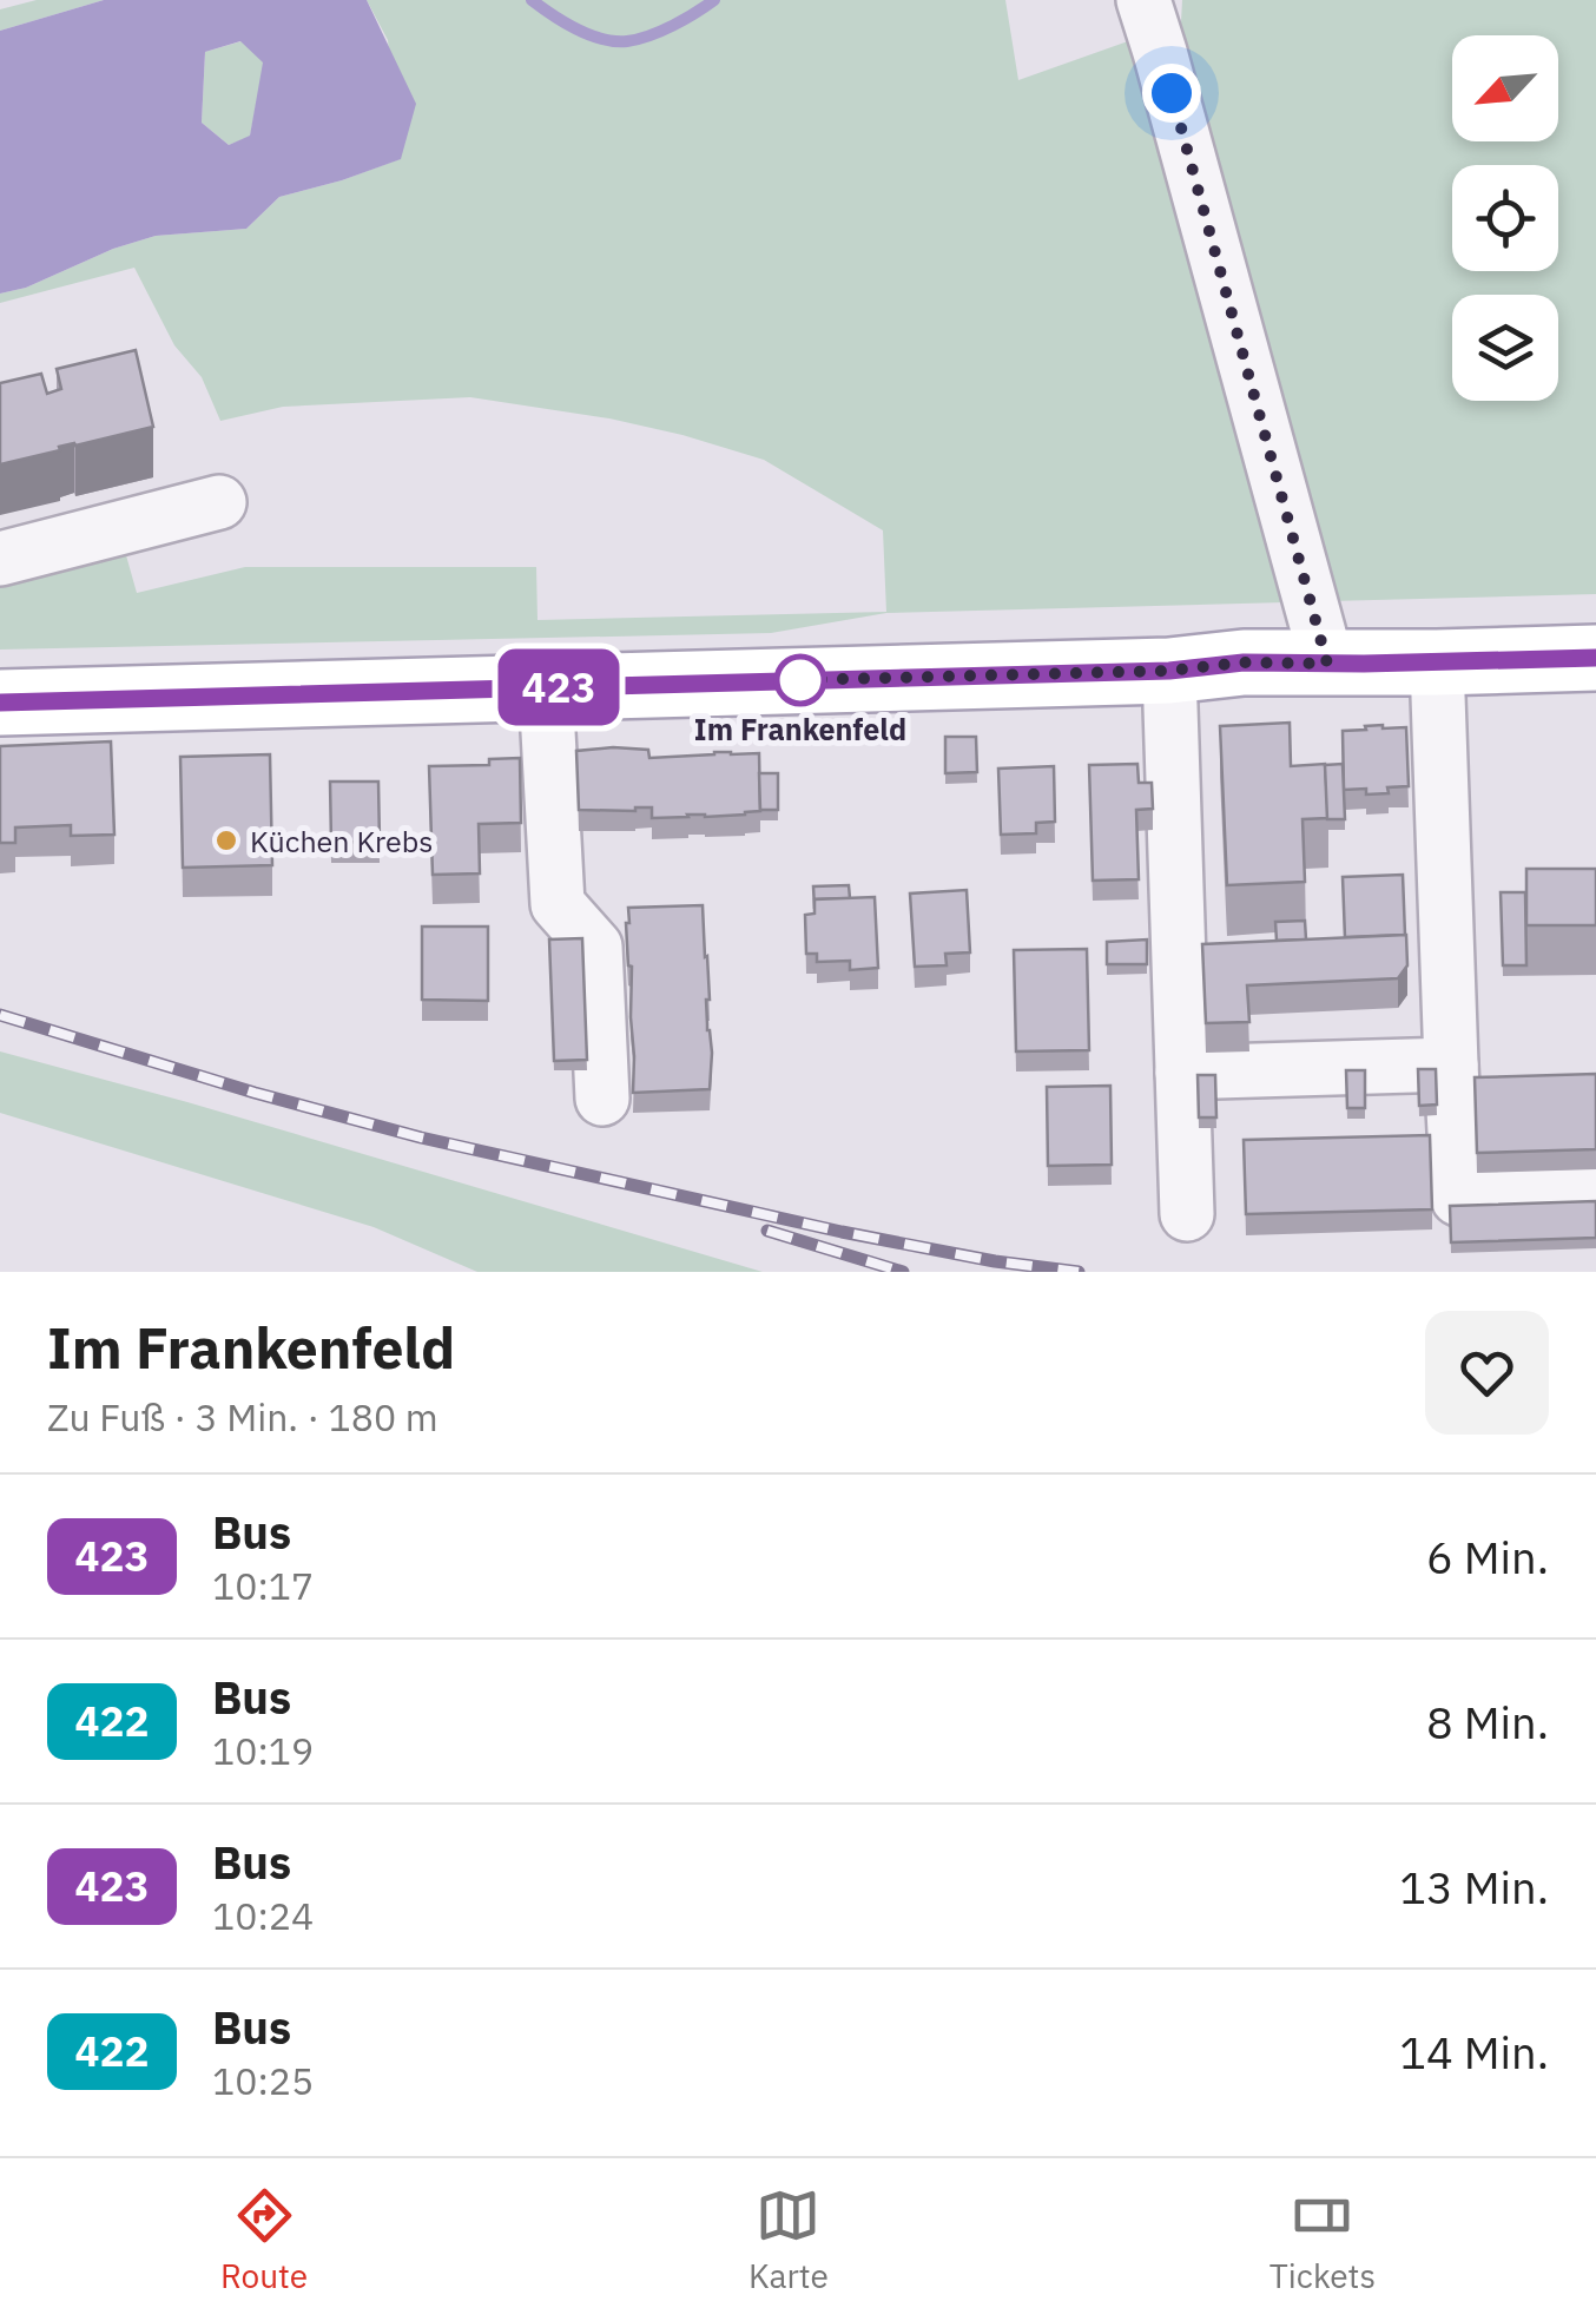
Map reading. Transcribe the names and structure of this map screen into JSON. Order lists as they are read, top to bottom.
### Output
{
  "places": ["Im Frankenfeld", "Küchen Krebs"],
  "lines": ["bus line 423"],
  "north": "bottom left",
  "page": {
    "on_map": "423",
    "heading": ["Im Frankenfeld", "Zu Fuß · 3 Min. · 180 m"],
    "list": [
      {
        "mark": "423",
        "name": "Bus",
        "note": "10:17",
        "value": "6 Min."
      },
      {
        "mark": "422",
        "name": "Bus",
        "note": "10:19",
        "value": "8 Min."
      },
      {
        "mark": "423",
        "name": "Bus",
        "note": "10:24",
        "value": "13 Min."
      },
      {
        "mark": "422",
        "name": "Bus",
        "note": "10:25",
        "value": "14 Min."
      }
    ],
    "tabs": ["Route", "Karte", "Tickets"]
  }
}
